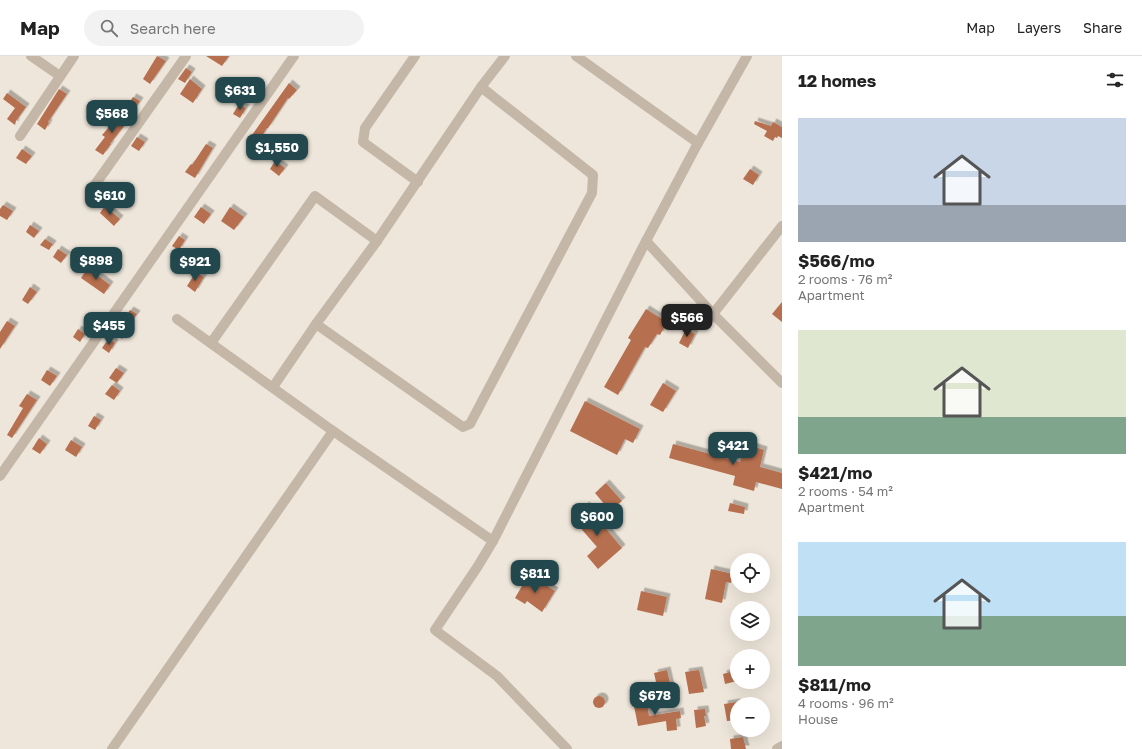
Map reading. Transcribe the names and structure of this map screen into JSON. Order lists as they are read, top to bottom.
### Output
{
  "page": {
    "header": "Map",
    "search": "Search here",
    "nav": ["Map", "Layers", "Share"],
    "heading": "12 homes",
    "price": [
      "$631",
      "$568",
      "$1,550",
      "$610",
      "$898",
      "$921",
      "$566",
      "$455",
      "$421",
      "$600",
      "$811",
      "$678"
    ],
    "list": [
      {
        "name": "$566/mo",
        "note": "2 rooms · 76 m² · Apartment"
      },
      {
        "name": "$421/mo",
        "note": "2 rooms · 54 m² · Apartment"
      },
      {
        "name": "$811/mo",
        "note": "4 rooms · 96 m² · House"
      }
    ],
    "map_buttons": ["+", "−"]
  }
}
